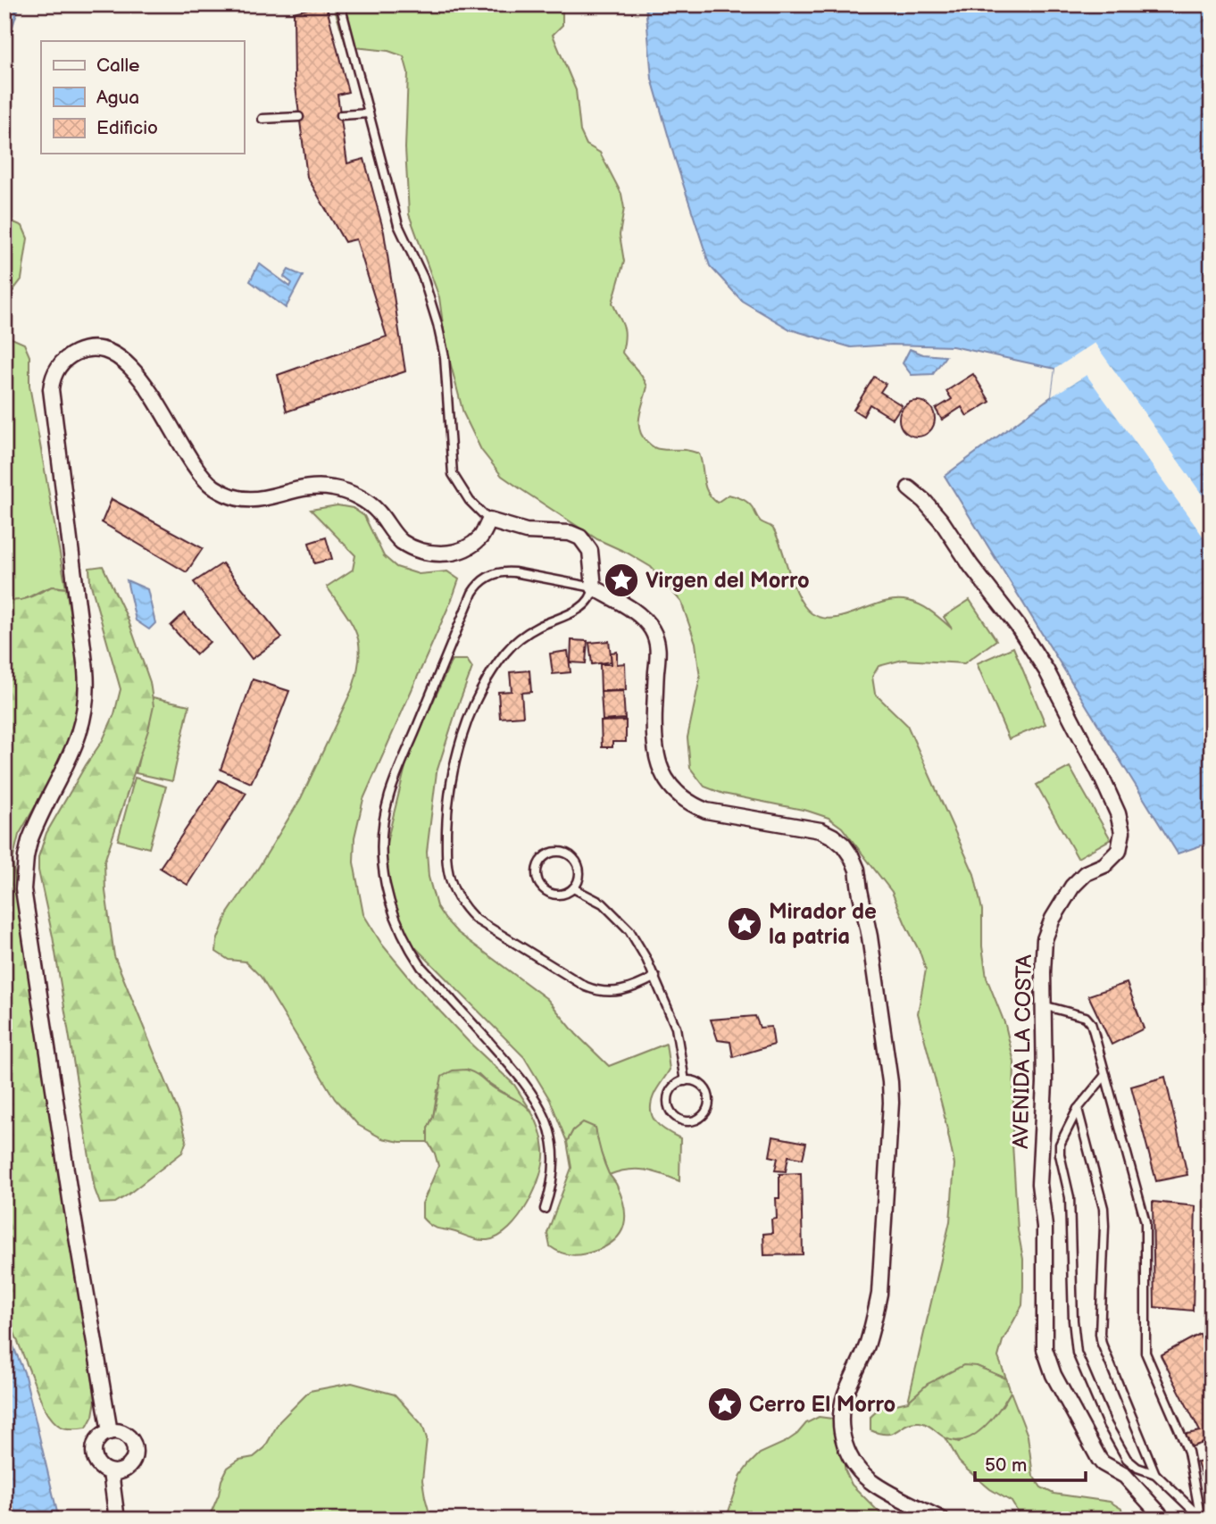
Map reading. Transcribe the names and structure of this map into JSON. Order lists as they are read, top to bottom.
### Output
{
  "streets": {
    "street": ["AVENIDA LA COSTA"]
  },
  "places": {
    "place": ["Virgen del Morro", "Mirador de la patria", "Cerro El Morro"]
  },
  "legend": ["Calle", "Agua", "Edificio"],
  "scale_bar": "50 m"
}
